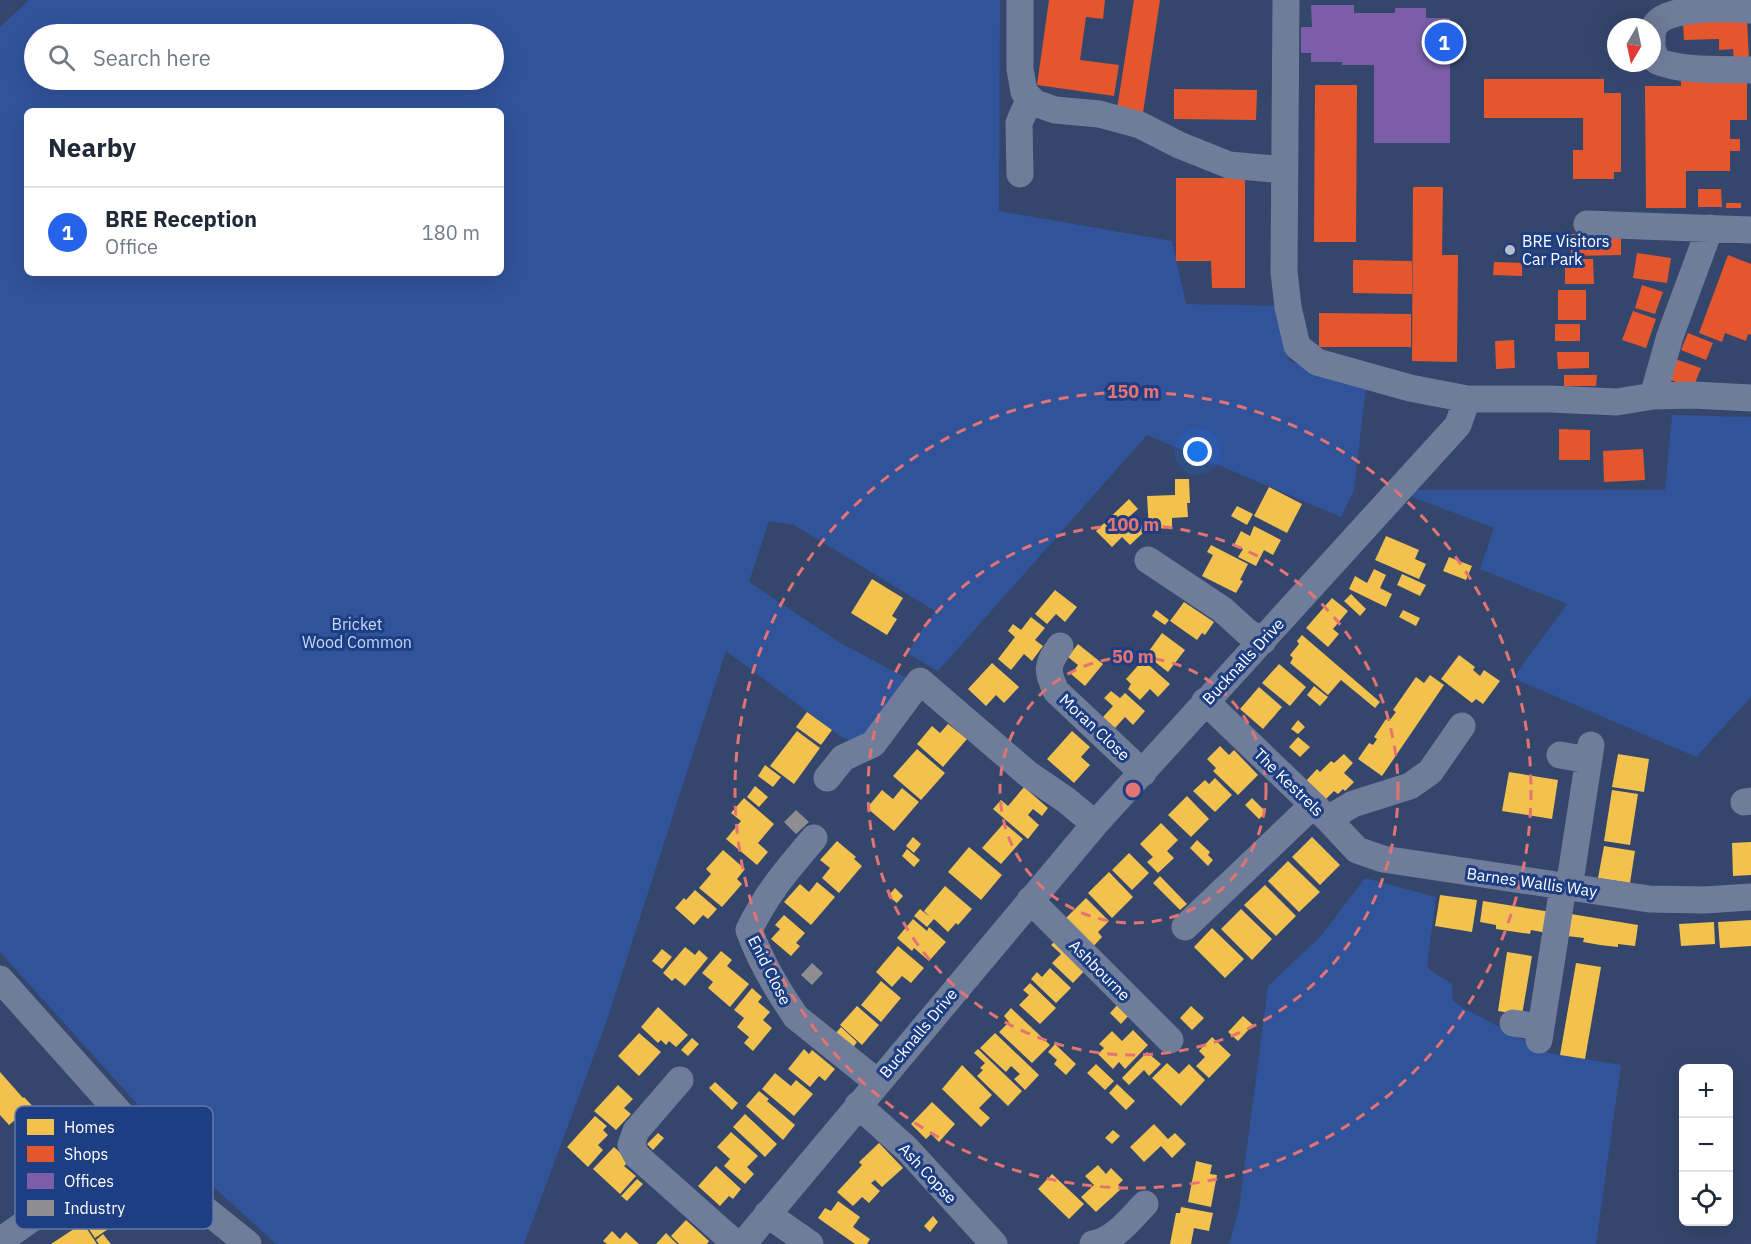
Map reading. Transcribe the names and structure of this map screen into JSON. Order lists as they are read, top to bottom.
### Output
{
  "streets": {
    "street": [
      "Bucknalls Drive",
      "Moran Close",
      "The Kestrels",
      "Barnes Wallis Way",
      "Enid Close",
      "Ashbourne",
      "Ash Copse"
    ]
  },
  "crossings": [
    ["Bucknalls Drive", "Moran Close"],
    ["Bucknalls Drive", "The Kestrels"],
    ["Bucknalls Drive", "Enid Close"],
    ["Bucknalls Drive", "Ashbourne"],
    ["Bucknalls Drive", "Ash Copse"],
    ["The Kestrels", "Barnes Wallis Way"]
  ],
  "parks": ["Bricket Wood Common"],
  "places": ["BRE Visitors Car Park"],
  "legend": [
    "Homes",
    "Shops",
    "Offices",
    "Industry"
  ],
  "north": "bottom",
  "page": {
    "pins": "1",
    "search": "Search here",
    "heading": "Nearby",
    "list": [
      {
        "mark": "1",
        "name": "BRE Reception",
        "note": "Office",
        "value": "180 m"
      }
    ],
    "map_buttons": ["+", "−"]
  },
  "rings": ["150 m", "100 m", "50 m"]
}
